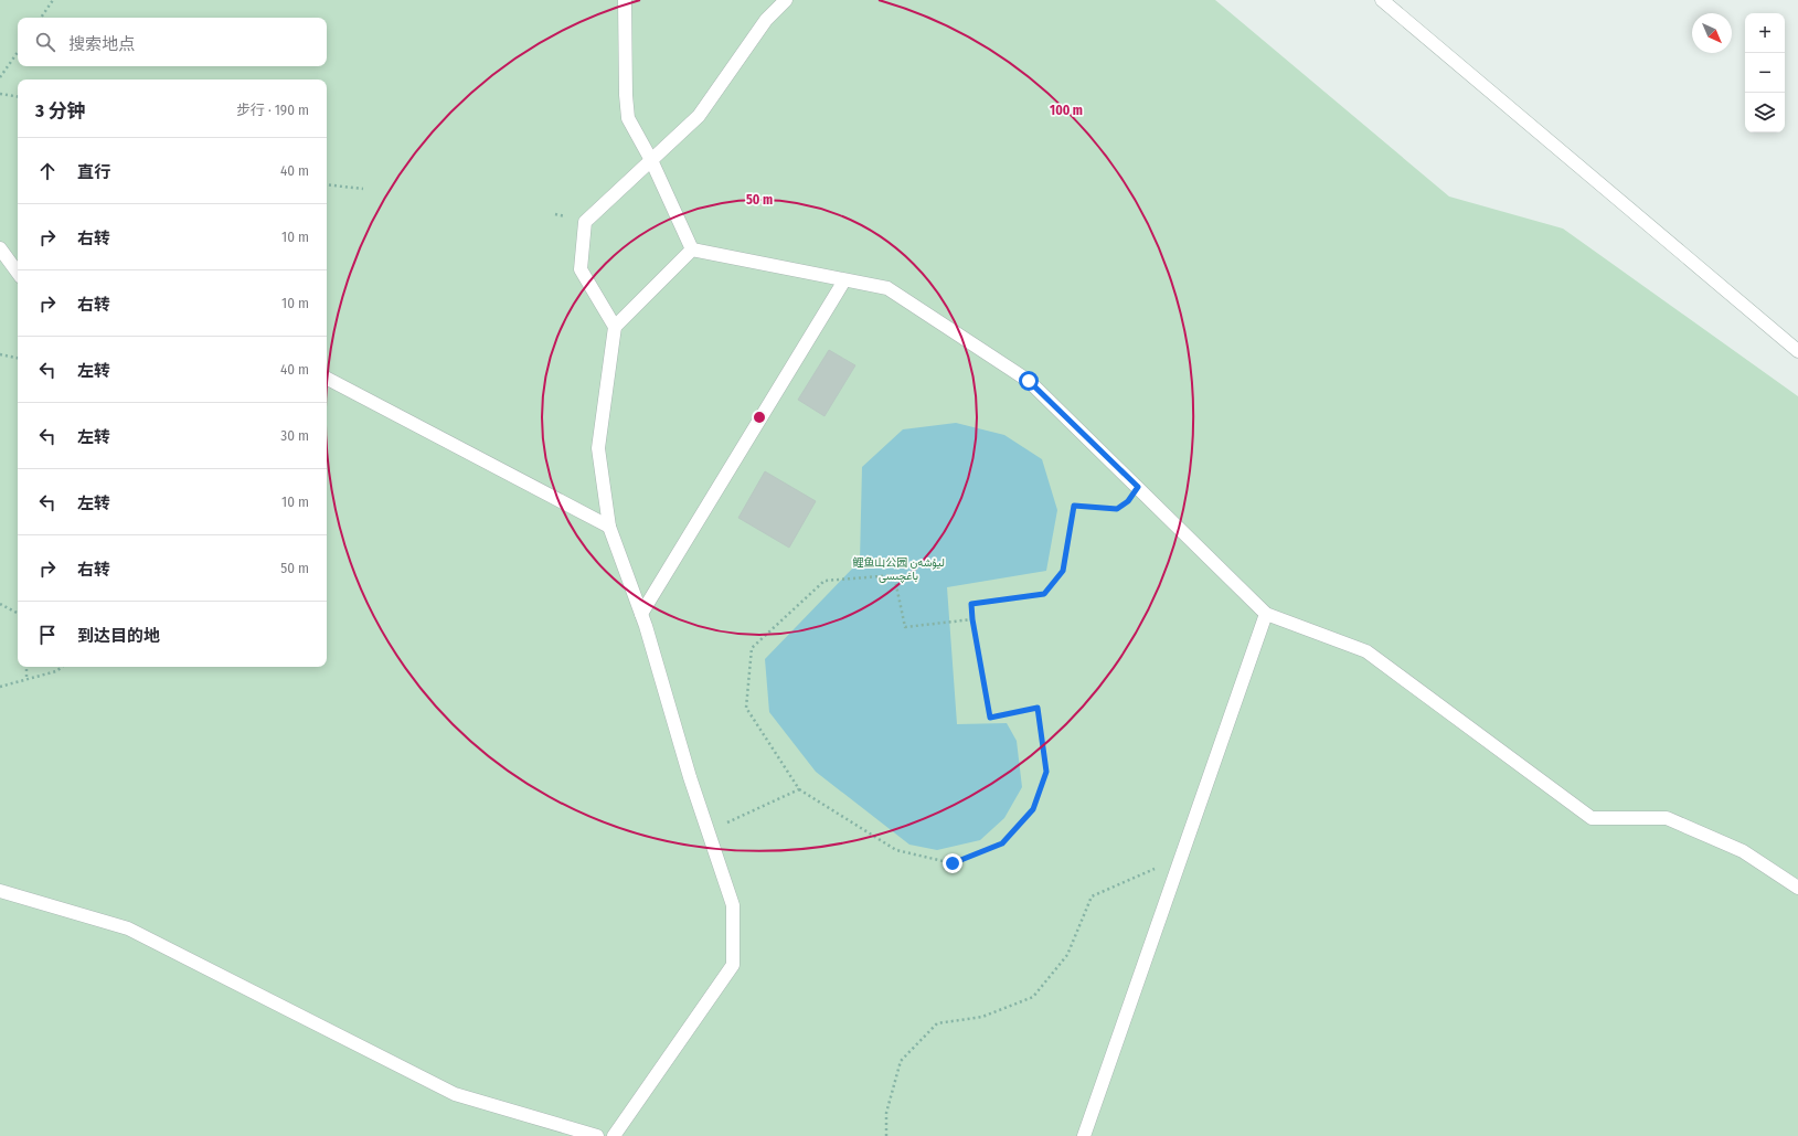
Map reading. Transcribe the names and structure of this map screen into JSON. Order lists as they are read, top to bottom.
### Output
{
  "parks": ["鲤鱼山公园 ليۇشەن باغچىسى"],
  "north": "bottom right",
  "page": {
    "map_buttons": ["+", "−"],
    "search": "搜索地点",
    "heading": ["3 分钟", "步行 · 190 m"],
    "list": [
      ["直行", "40 m"],
      ["右转", "10 m"],
      ["右转", "10 m"],
      ["左转", "40 m"],
      ["左转", "30 m"],
      ["左转", "10 m"],
      ["右转", "50 m"],
      "到达目的地"
    ]
  },
  "rings": ["100 m", "50 m"]
}
